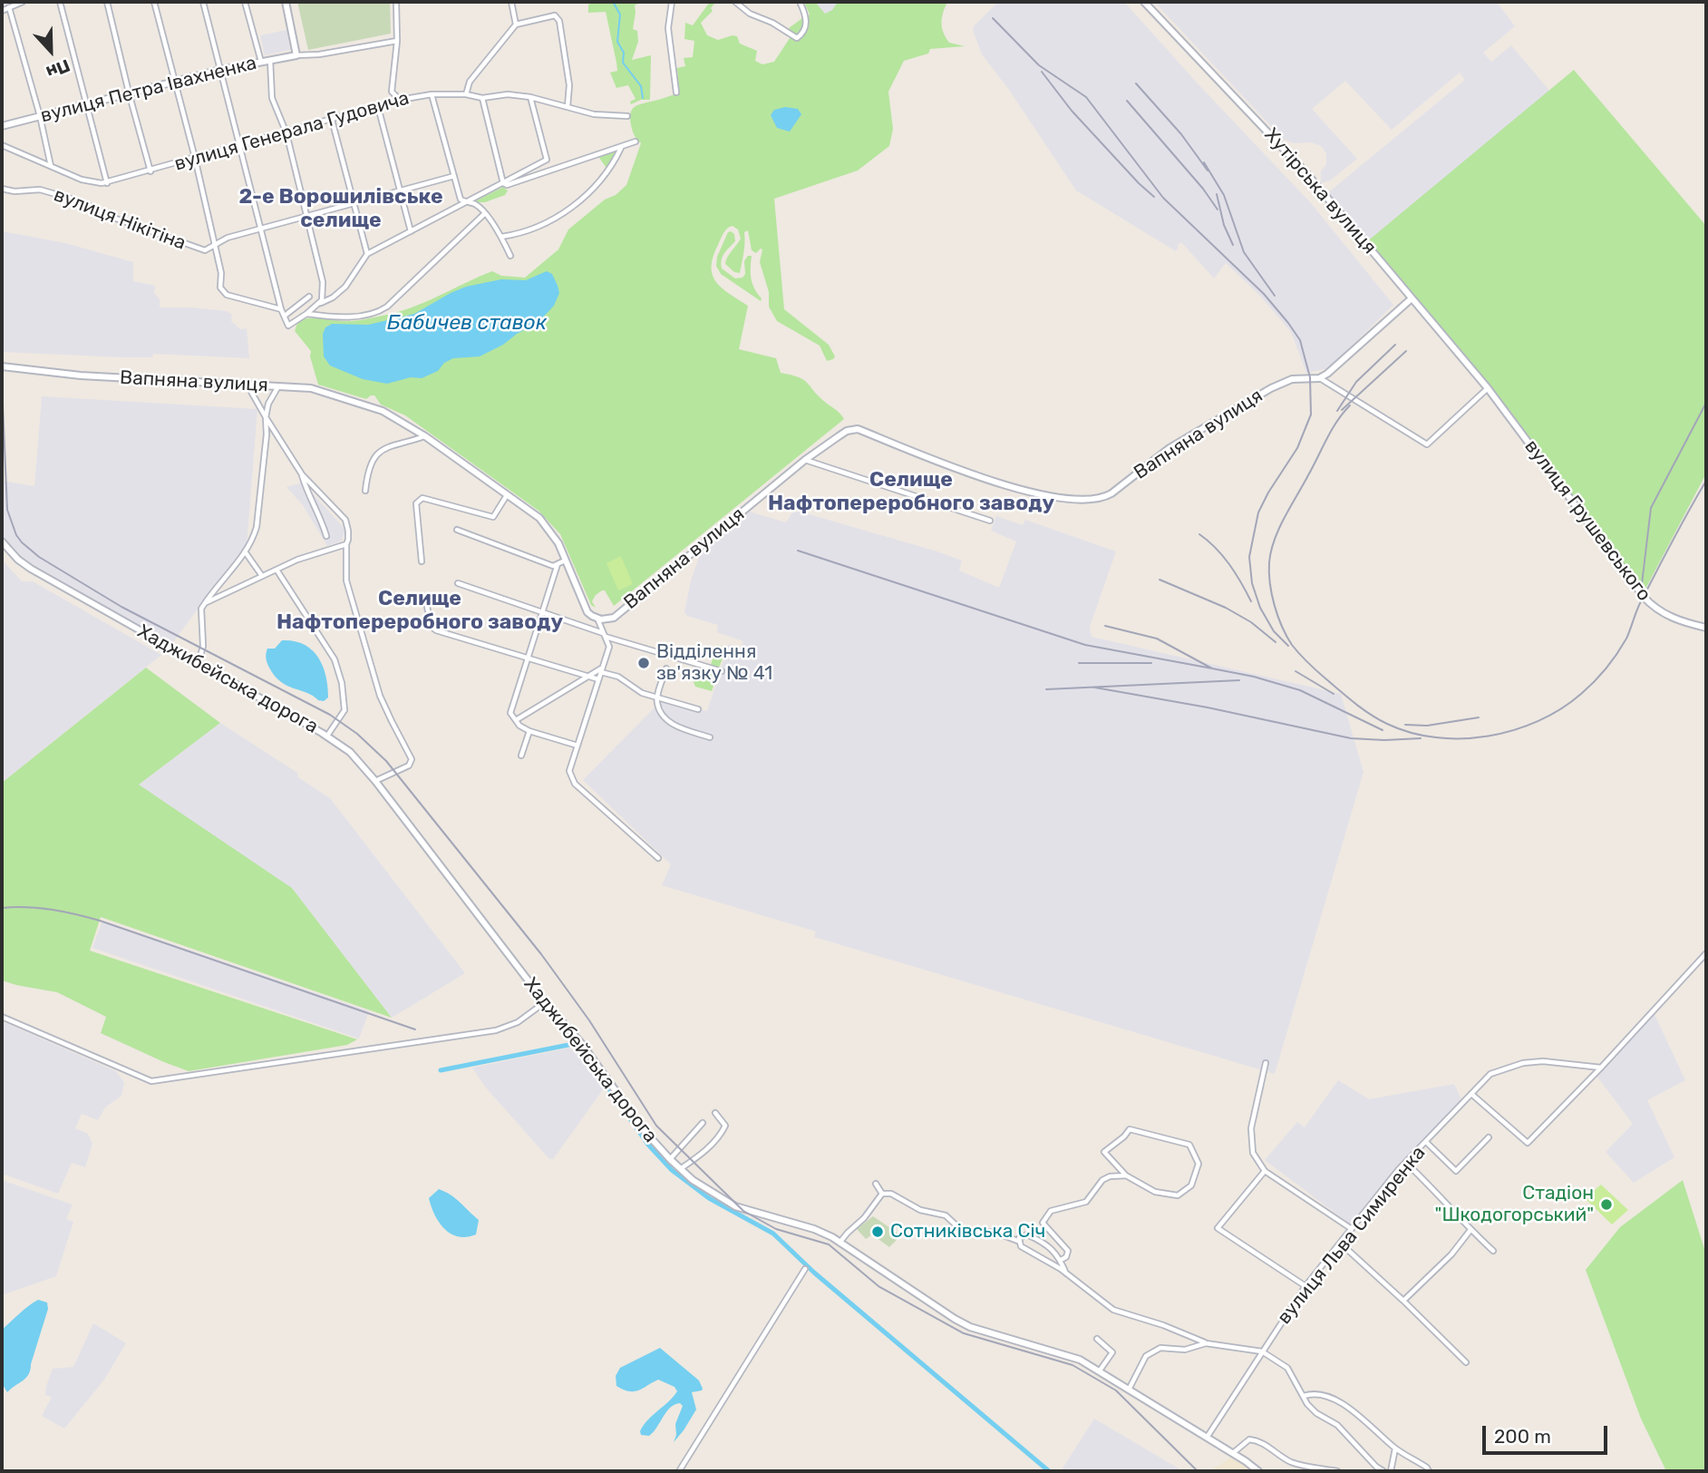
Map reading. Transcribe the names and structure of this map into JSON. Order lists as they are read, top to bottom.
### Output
{
  "streets": {
    "street": [
      "вулиця Петра Івахненка",
      "вулиця Генерала Гудовича",
      "Хутірська вулиця",
      "вулиця Нікітіна",
      "Вапняна вулиця",
      "вулиця Грушевського",
      "Хаджибейська дорога",
      "вулиця Льва Симиренка"
    ]
  },
  "crossings": [
    ["Хутірська вулиця", "вулиця Грушевського"],
    ["Хаджибейська дорога", "вулиця Льва Симиренка"]
  ],
  "districts": ["2-е Ворошилівське селище", "Селище Нафтопереробного заводу", "Селище Нафтопереробного заводу"],
  "water": ["Бабичев ставок"],
  "places": ["Відділення зв'язку № 41", "Стадіон \"Шкодогорський\"", "Сотниківська Січ"],
  "scale_bar": "200 m",
  "north": "bottom"
}
